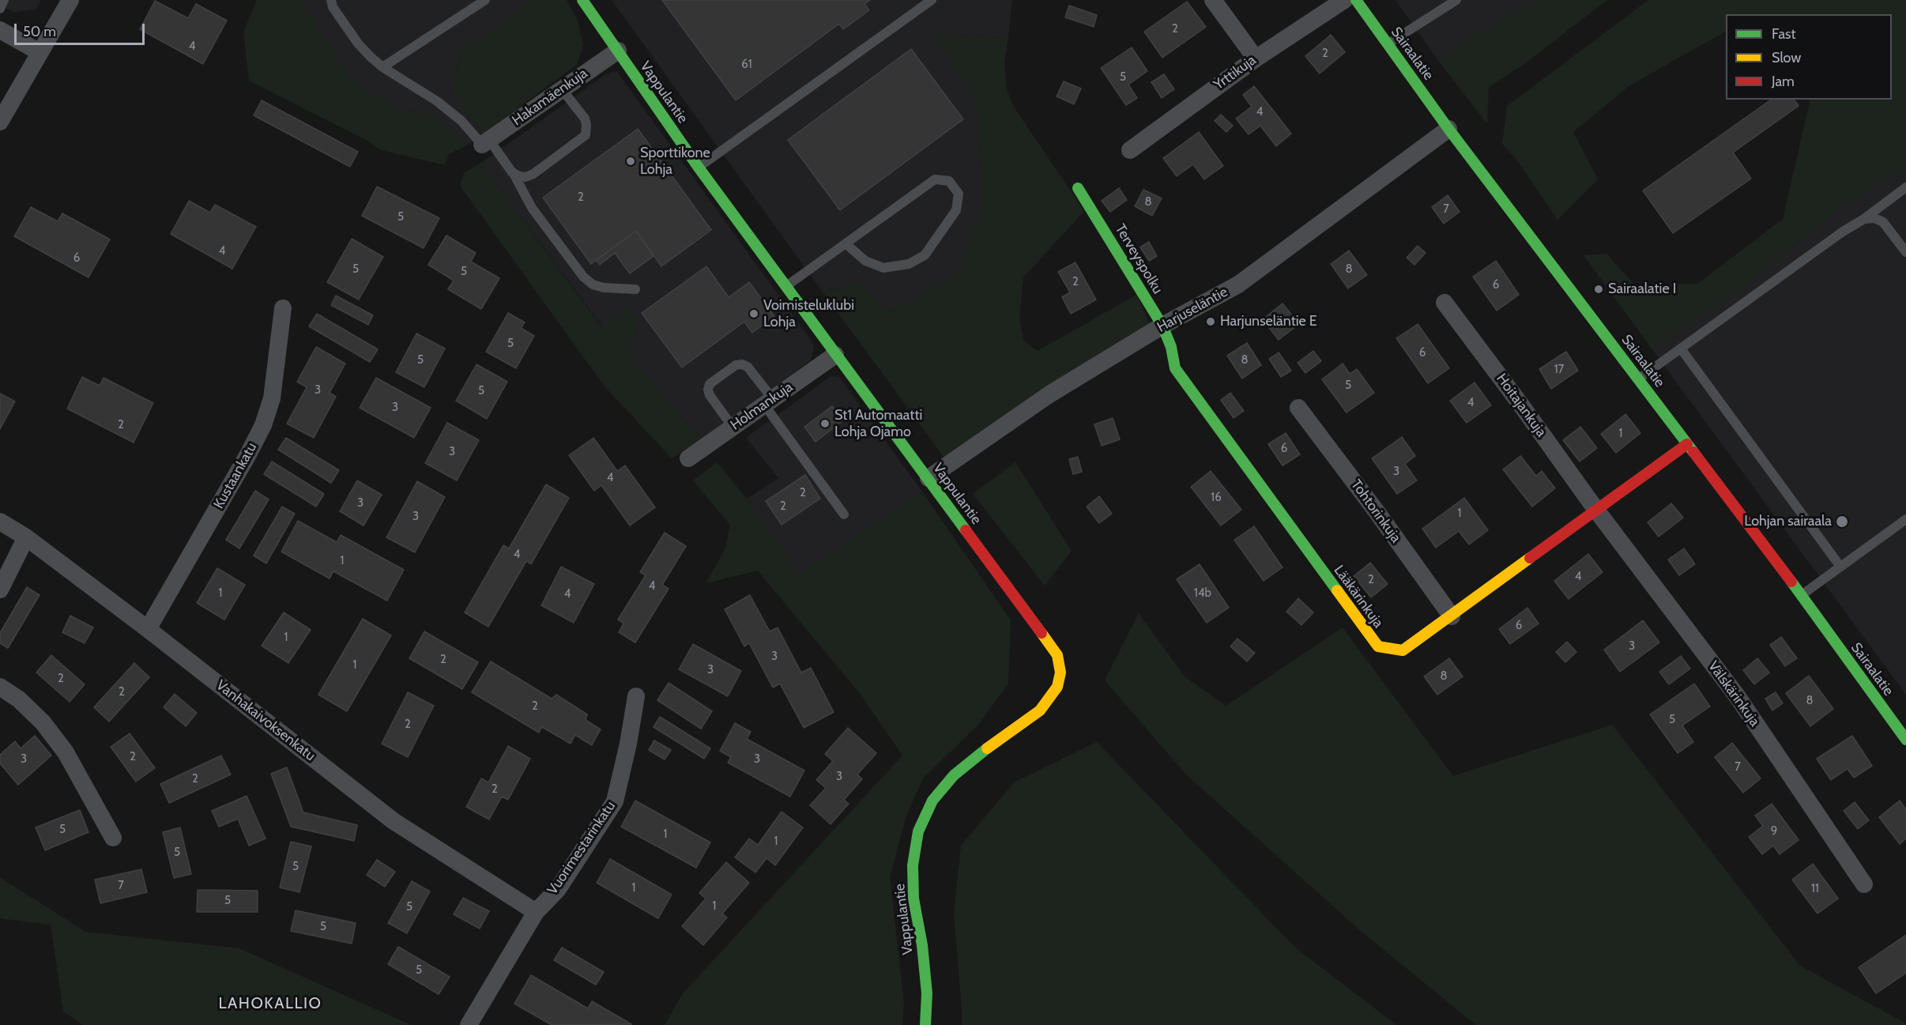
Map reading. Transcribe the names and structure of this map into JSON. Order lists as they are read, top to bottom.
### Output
{
  "streets": {
    "street": [
      "Sairaalatie",
      "Yrttikuja",
      "Vappulantie",
      "Hakamäenkuja",
      "Terveyspolku",
      "Harjuseläntie",
      "Hoitajankuja",
      "Holmankuja",
      "Kustaankatu",
      "Tohtorinkuja",
      "Lääkärinkuja",
      "Välskärinkuja",
      "Vanhakaivoksenkatu",
      "Vuorimestarinkatu"
    ]
  },
  "crossings": [
    ["Sairaalatie", "Harjuseläntie"],
    ["Sairaalatie", "Lääkärinkuja"],
    ["Vappulantie", "Hakamäenkuja"],
    ["Vappulantie", "Harjuseläntie"],
    ["Vappulantie", "Holmankuja"],
    ["Terveyspolku", "Harjuseläntie"],
    ["Terveyspolku", "Lääkärinkuja"],
    ["Hoitajankuja", "Lääkärinkuja"],
    ["Hoitajankuja", "Välskärinkuja"],
    ["Kustaankatu", "Vanhakaivoksenkatu"],
    ["Tohtorinkuja", "Lääkärinkuja"],
    ["Lääkärinkuja", "Välskärinkuja"],
    ["Vanhakaivoksenkatu", "Vuorimestarinkatu"]
  ],
  "districts": ["LAHOKALLIO"],
  "places": [
    "Sporttikone Lohja",
    "Sairaalatie I",
    "Voimisteluklubi Lohja",
    "Harjunseläntie E",
    "St1 Automaatti Lohja Ojamo",
    "Lohjan sairaala"
  ],
  "house_numbers": [
    "2",
    "4",
    "2",
    "61",
    "5",
    "4",
    "2",
    "8",
    "7",
    "5",
    "4",
    "6",
    "5",
    "8",
    "5",
    "2",
    "6",
    "5",
    "6",
    "5",
    "8",
    "17",
    "5",
    "3",
    "5",
    "4",
    "3",
    "2",
    "1",
    "6",
    "3",
    "3",
    "4",
    "2",
    "16",
    "3",
    "2",
    "1",
    "3",
    "4",
    "1",
    "4",
    "2",
    "4",
    "1",
    "14b",
    "4",
    "6",
    "1",
    "3",
    "3",
    "2",
    "1",
    "3",
    "8",
    "2",
    "2",
    "8",
    "2",
    "5",
    "2",
    "2",
    "3",
    "3",
    "7",
    "3",
    "2",
    "2",
    "5",
    "9",
    "1",
    "1",
    "5",
    "5",
    "7",
    "1",
    "11",
    "5",
    "1",
    "5",
    "5",
    "5"
  ],
  "legend": ["Fast", "Slow", "Jam"],
  "scale_bar": "50 m"
}
